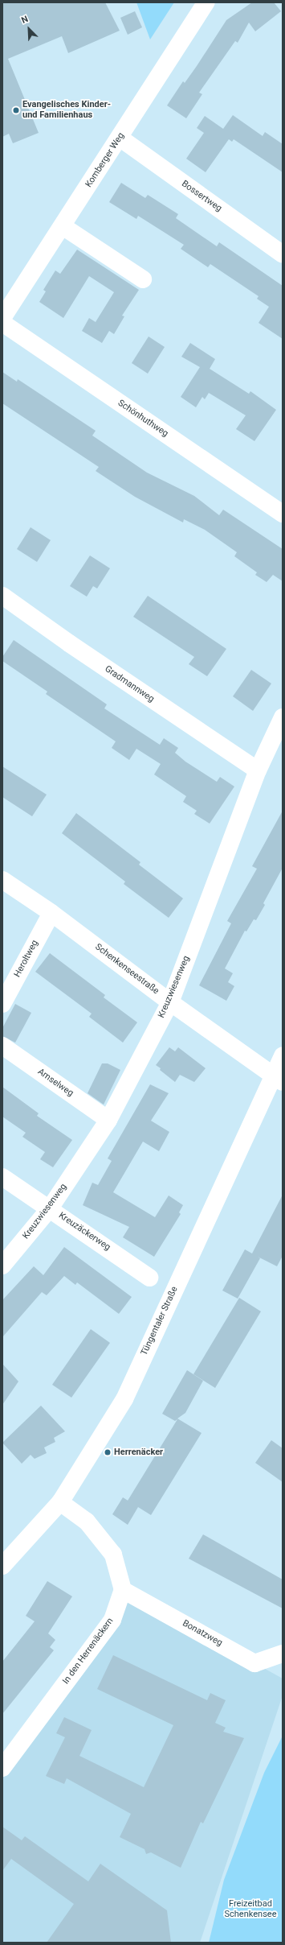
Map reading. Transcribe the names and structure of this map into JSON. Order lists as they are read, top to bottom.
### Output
{
  "streets": {
    "street": [
      "Komberger Weg",
      "Bossertweg",
      "Schönhuthweg",
      "Gradmannweg",
      "Heroltweg",
      "Schenkenseestraße",
      "Kreuzwiesenweg",
      "Amselweg",
      "Kreuzäckerweg",
      "Tüngentaler Straße",
      "Bonatzweg",
      "In den Herrenäckern"
    ]
  },
  "crossings": [
    ["Komberger Weg", "Bossertweg"],
    ["Gradmannweg", "Kreuzwiesenweg"],
    ["Heroltweg", "Schenkenseestraße"],
    ["Schenkenseestraße", "Kreuzwiesenweg"],
    ["Schenkenseestraße", "Tüngentaler Straße"],
    ["Kreuzwiesenweg", "Amselweg"],
    ["Kreuzwiesenweg", "Kreuzäckerweg"],
    ["Bonatzweg", "In den Herrenäckern"]
  ],
  "parks": ["Freizeitbad Schenkensee"],
  "places": ["Evangelisches Kinder- und Familienhaus", "Herrenäcker"],
  "north": "top left"
}
